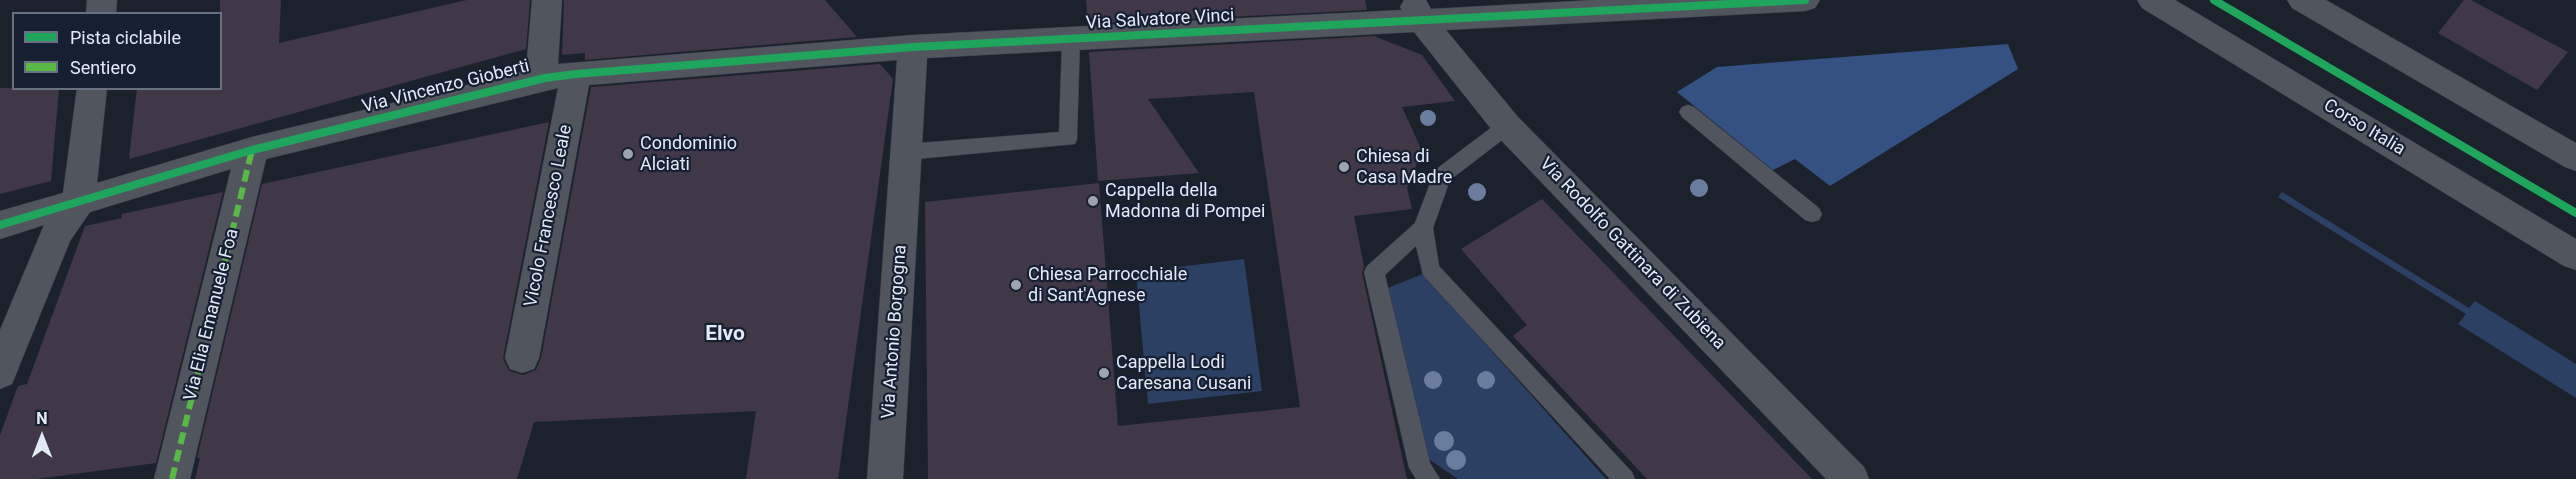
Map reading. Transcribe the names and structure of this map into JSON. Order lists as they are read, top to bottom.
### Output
{
  "streets": {
    "street": [
      "Via Salvatore Vinci",
      "Via Vincenzo Gioberti",
      "Corso Italia",
      "Vicolo Francesco Leale",
      "Via Rodolfo Gattinara di Zubiena",
      "Via Elia Emanuele Foa",
      "Via Antonio Borgogna"
    ]
  },
  "crossings": [
    ["Via Salvatore Vinci", "Via Vincenzo Gioberti"],
    ["Via Salvatore Vinci", "Via Rodolfo Gattinara di Zubiena"],
    ["Via Salvatore Vinci", "Via Antonio Borgogna"],
    ["Via Vincenzo Gioberti", "Vicolo Francesco Leale"],
    ["Via Vincenzo Gioberti", "Via Elia Emanuele Foa"],
    ["Via Vincenzo Gioberti", "Via Antonio Borgogna"]
  ],
  "districts": ["Elvo"],
  "places": [
    "Condominio Alciati",
    "Chiesa di Casa Madre",
    "Cappella della Madonna di Pompei",
    "Chiesa Parrocchiale di Sant'Agnese",
    "Cappella Lodi Caresana Cusani"
  ],
  "legend": ["Pista ciclabile", "Sentiero"],
  "north": "top"
}
